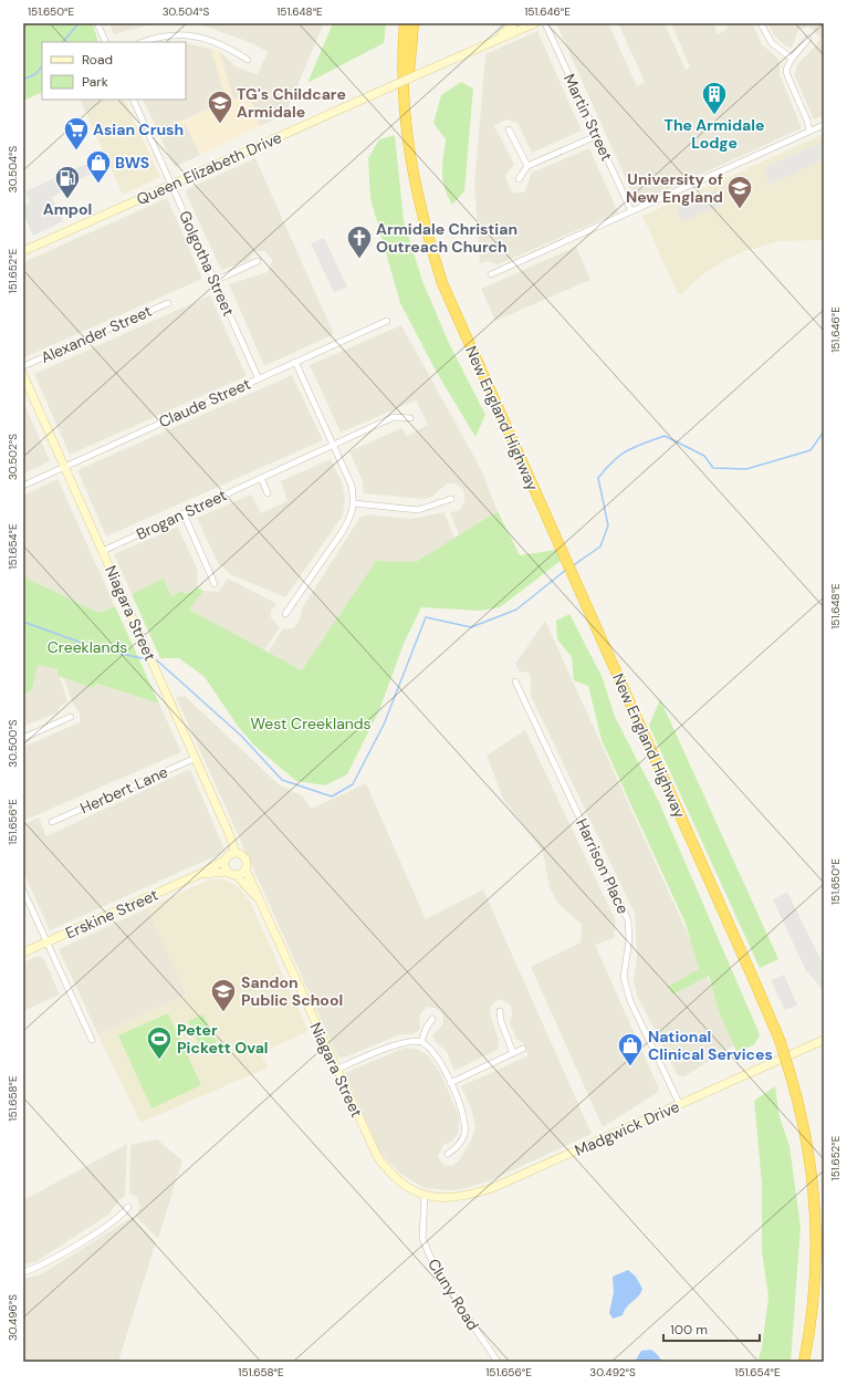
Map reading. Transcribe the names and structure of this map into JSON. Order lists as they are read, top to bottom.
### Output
{
  "streets": {
    "highway": ["New England Highway"],
    "street": [
      "Martin Street",
      "Queen Elizabeth Drive",
      "Golgotha Street",
      "Alexander Street",
      "Claude Street",
      "Brogan Street",
      "Niagara Street",
      "Herbert Lane",
      "Harrison Place",
      "Erskine Street",
      "Madgwick Drive",
      "Cluny Road"
    ]
  },
  "crossings": [
    ["Queen Elizabeth Drive", "Golgotha Street"],
    ["Golgotha Street", "Claude Street"],
    ["Claude Street", "Niagara Street"],
    ["Brogan Street", "Niagara Street"],
    ["Niagara Street", "Herbert Lane"],
    ["Niagara Street", "Erskine Street"],
    ["Niagara Street", "Madgwick Drive"],
    ["Niagara Street", "Cluny Road"],
    ["Harrison Place", "Madgwick Drive"],
    ["Madgwick Drive", "Cluny Road"]
  ],
  "parks": ["Creeklands", "West Creeklands"],
  "places": {
    "building": ["The Armidale Lodge"],
    "school or university": ["TG's Childcare Armidale", "University of New England", "Sandon Public School"],
    "supermarket": ["Asian Crush"],
    "shop": ["BWS", "National Clinical Services"],
    "fuel station": ["Ampol"],
    "church": ["Armidale Christian Outreach Church"],
    "sports": ["Peter Pickett Oval"]
  },
  "legend": ["Road", "Park"],
  "scale_bar": "100 m",
  "coordinates": [
    "151.650°E",
    "30.504°S",
    "151.648°E",
    "151.646°E",
    "151.652°E",
    "30.502°S",
    "151.654°E",
    "30.500°S",
    "151.656°E",
    "151.658°E",
    "30.496°S",
    "30.492°S"
  ]
}
